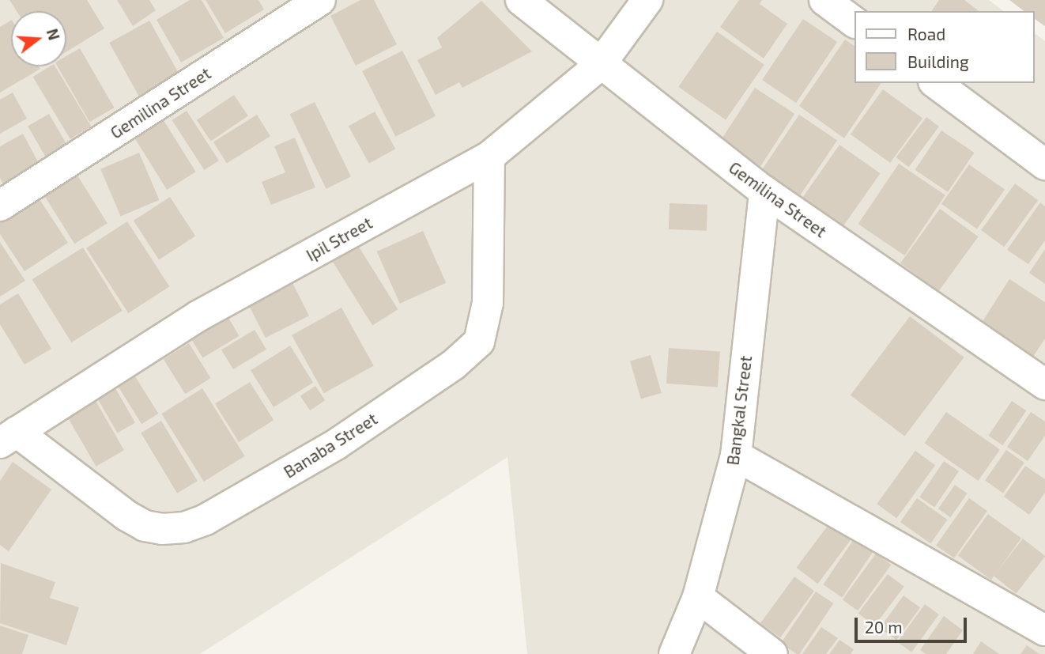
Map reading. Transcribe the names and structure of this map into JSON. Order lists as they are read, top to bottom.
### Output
{
  "streets": {
    "street": [
      "Gemilina Street",
      "Ipil Street",
      "Bangkal Street",
      "Banaba Street"
    ]
  },
  "crossings": [
    ["Gemilina Street", "Ipil Street"],
    ["Gemilina Street", "Bangkal Street"],
    ["Ipil Street", "Banaba Street"]
  ],
  "legend": ["Road", "Building"],
  "scale_bar": "20 m",
  "north": "right"
}
